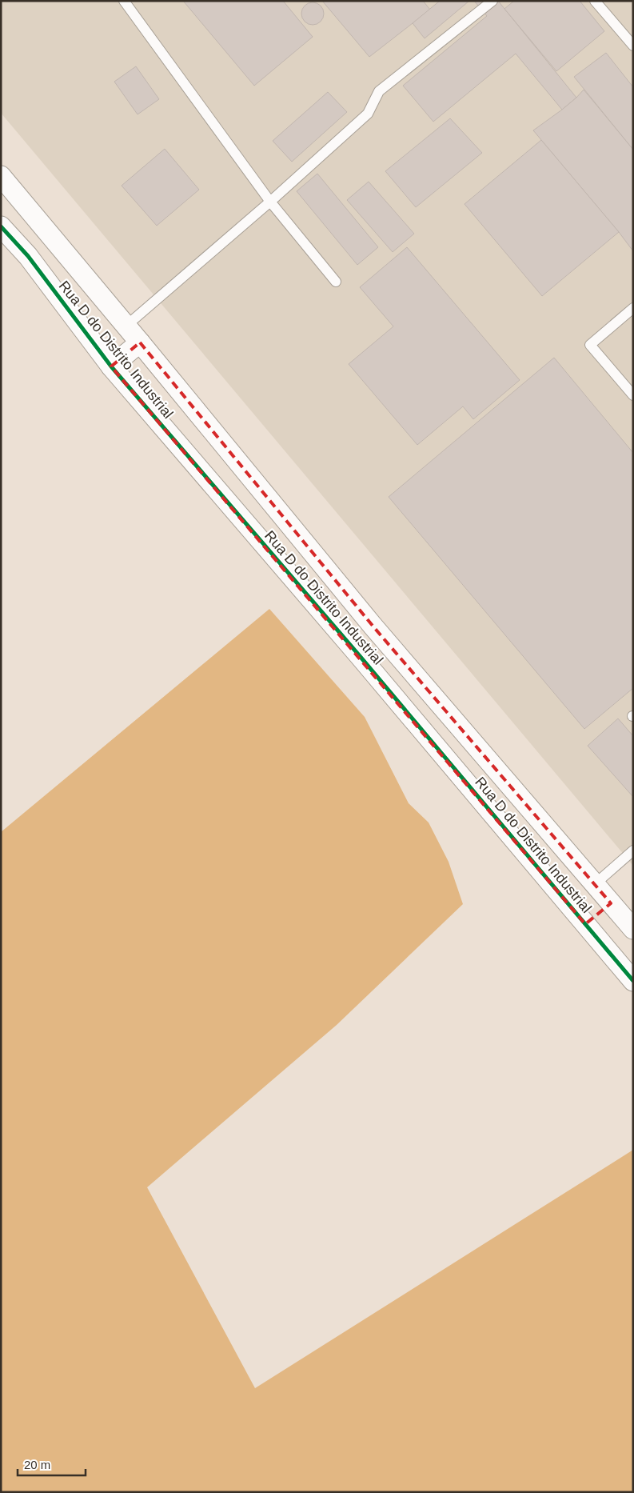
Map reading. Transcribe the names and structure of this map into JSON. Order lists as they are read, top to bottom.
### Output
{
  "streets": {
    "street": ["Rua D do Distrito Industrial"]
  },
  "scale_bar": "20 m"
}
